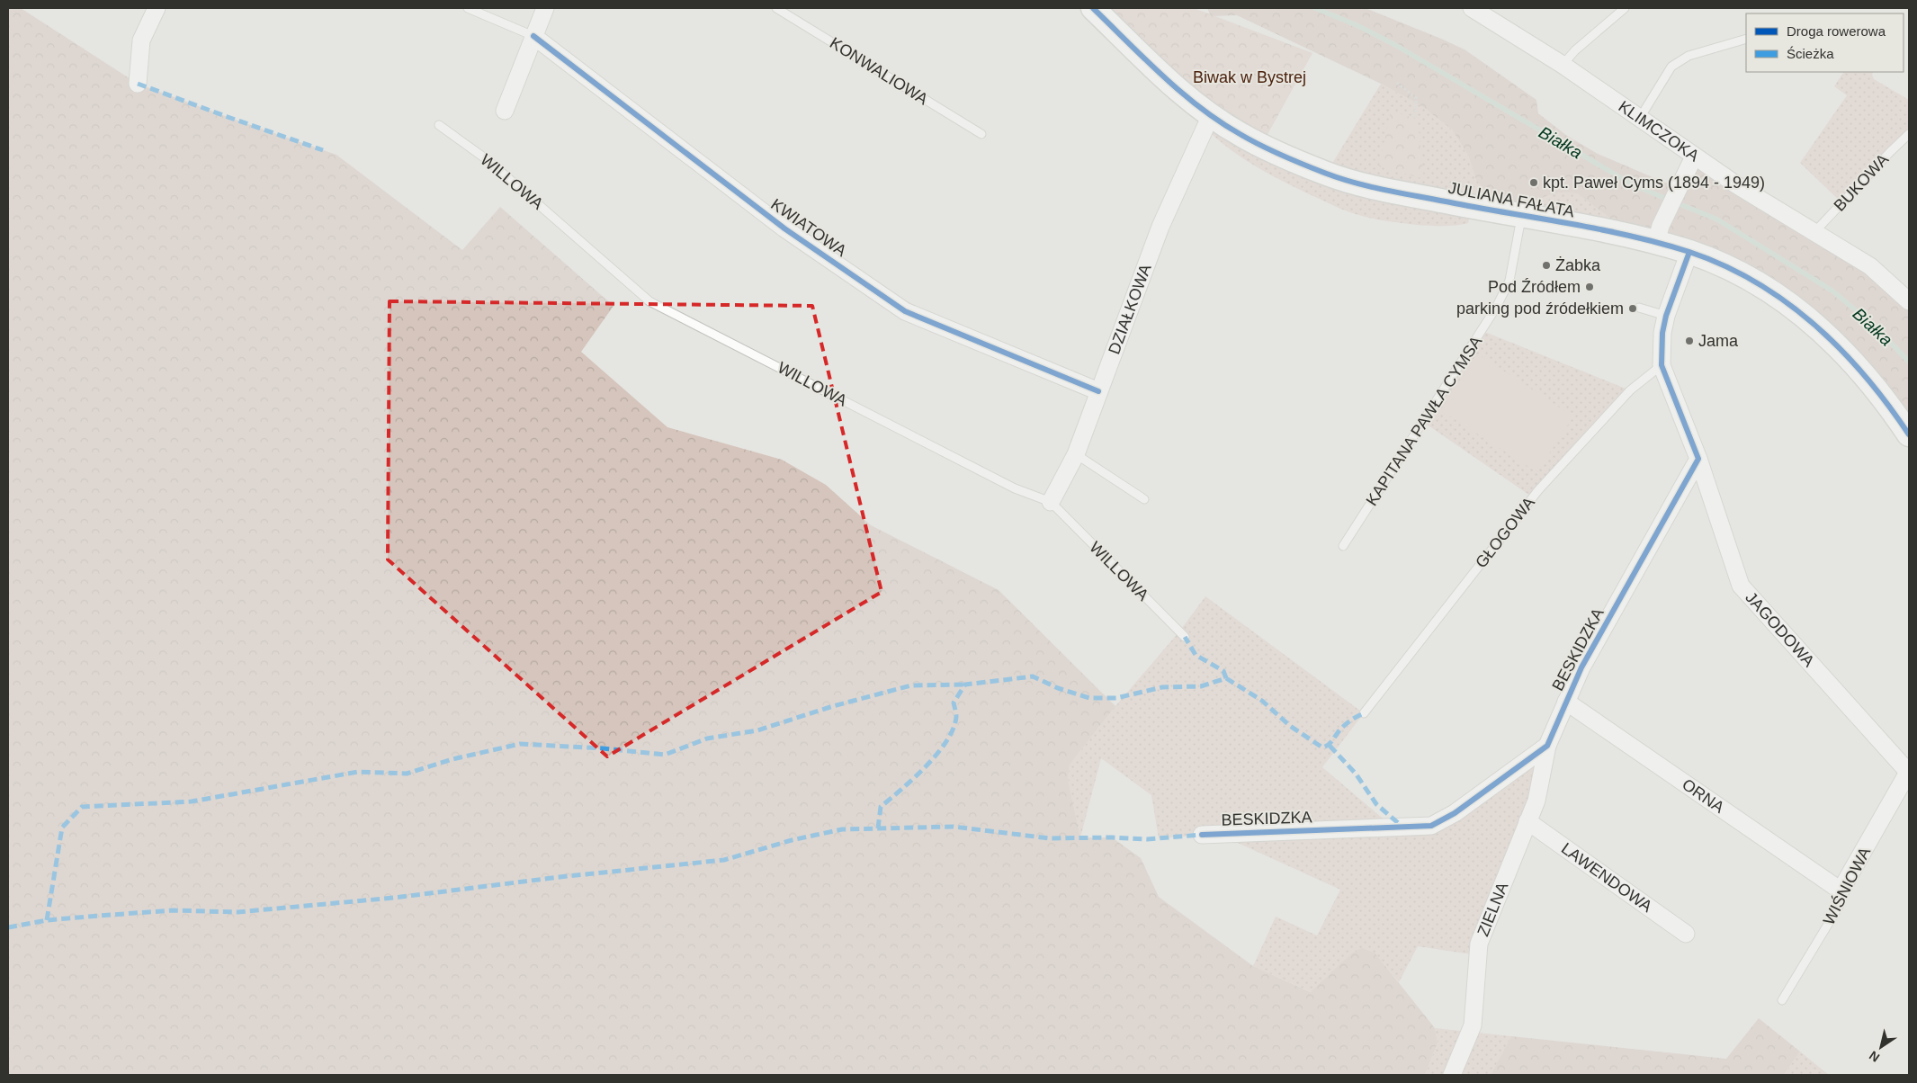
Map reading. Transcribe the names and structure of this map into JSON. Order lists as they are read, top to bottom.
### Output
{
  "streets": {
    "street": [
      "KLIMCZOKA",
      "JULIANA FAŁATA",
      "KWIATOWA",
      "DZIAŁKOWA",
      "JAGODOWA",
      "BESKIDZKA",
      "ORNA",
      "LAWENDOWA",
      "WIŚNIOWA",
      "ZIELNA"
    ],
    "lane": [
      "KONWALIOWA",
      "WILLOWA",
      "BUKOWA",
      "KAPITANA PAWŁA CYMSA",
      "GŁOGOWA"
    ]
  },
  "crossings": [
    ["KLIMCZOKA", "BUKOWA"],
    ["WILLOWA", "DZIAŁKOWA"],
    ["JULIANA FAŁATA", "DZIAŁKOWA"],
    ["JULIANA FAŁATA", "KAPITANA PAWŁA CYMSA"],
    ["KWIATOWA", "DZIAŁKOWA"],
    ["JAGODOWA", "BESKIDZKA"],
    ["JAGODOWA", "WIŚNIOWA"],
    ["BESKIDZKA", "ORNA"],
    ["BESKIDZKA", "ZIELNA"],
    ["ORNA", "WIŚNIOWA"],
    ["LAWENDOWA", "ZIELNA"]
  ],
  "water": ["Białka"],
  "parks": ["Biwak w Bystrej"],
  "places": [
    "kpt. Paweł Cyms (1894 - 1949)",
    "Żabka",
    "Pod Źródłem",
    "parking pod źródełkiem",
    "Jama"
  ],
  "legend": ["Droga rowerowa", "Ścieżka"],
  "north": "bottom left"
}
